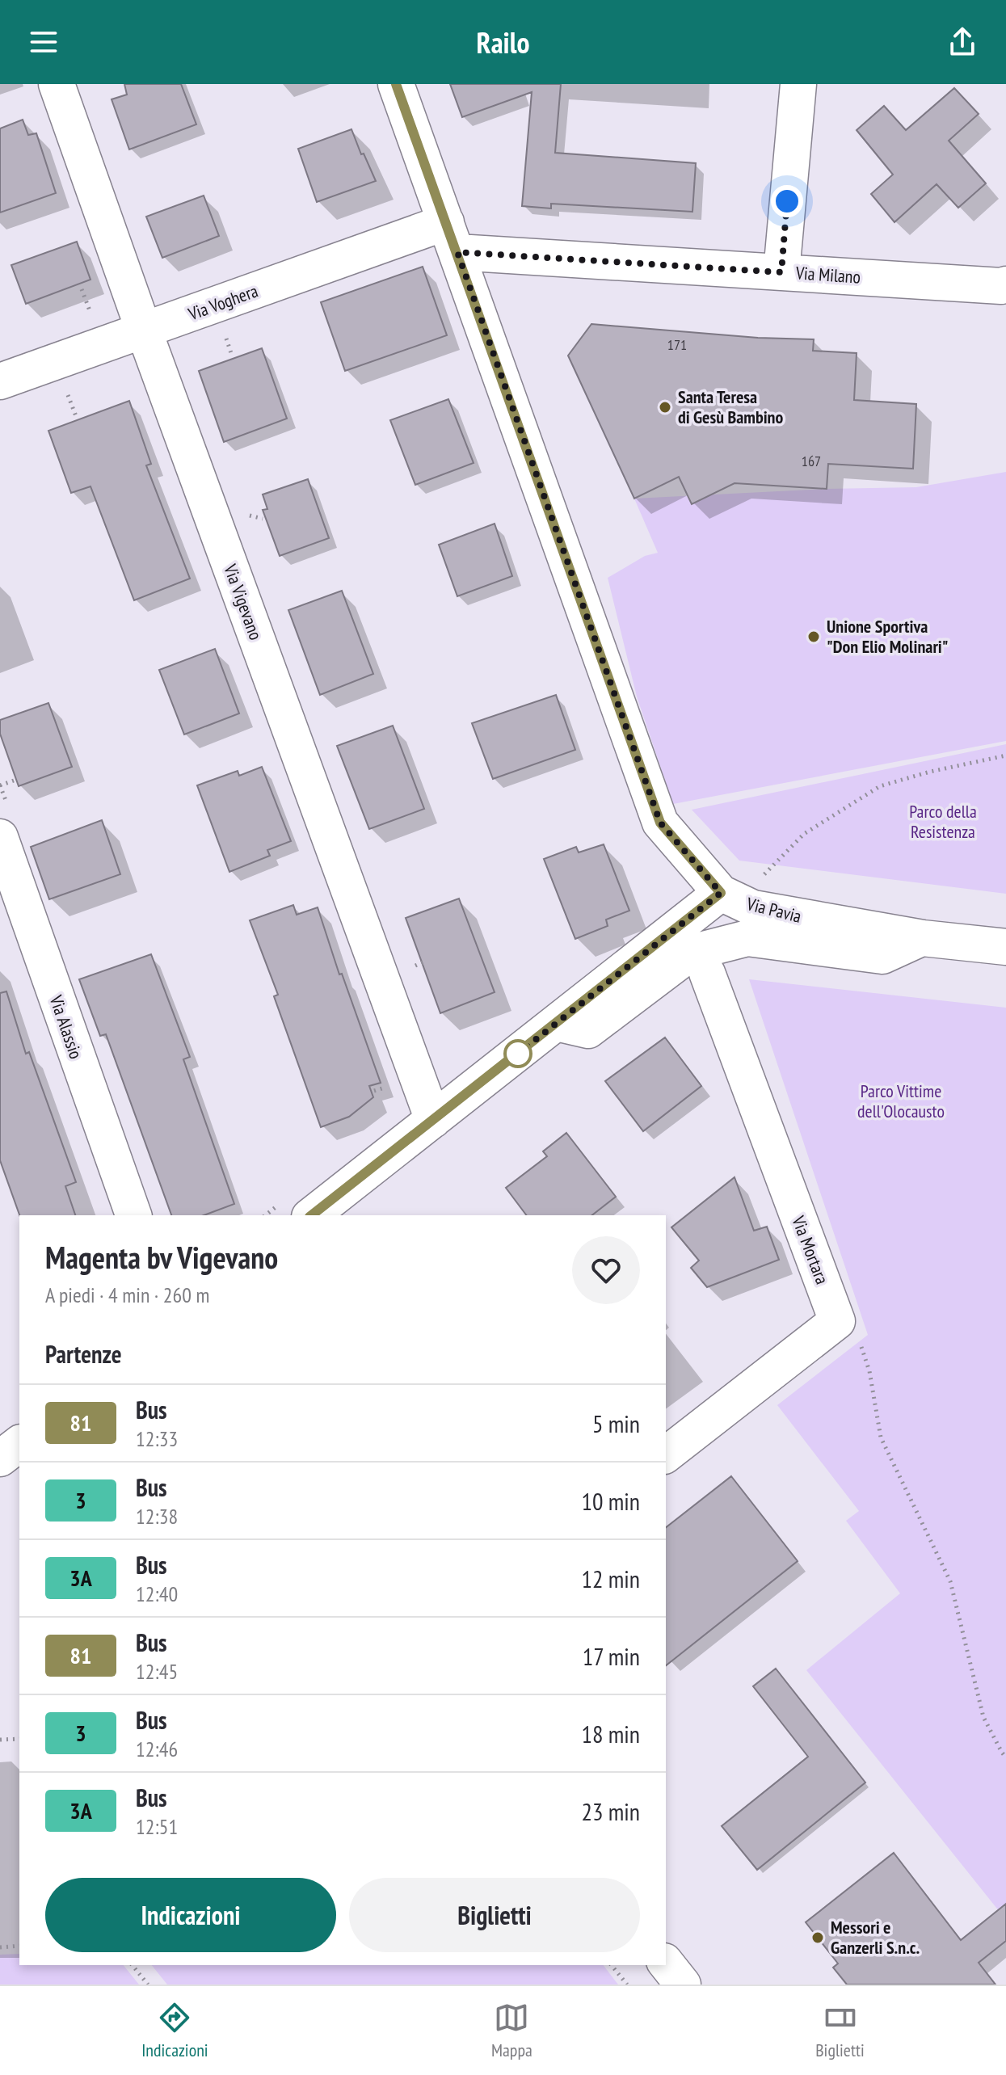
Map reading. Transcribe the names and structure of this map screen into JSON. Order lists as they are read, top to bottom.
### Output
{
  "streets": {
    "street": [
      "Via Milano",
      "Via Voghera",
      "Via Vigevano",
      "Via Pavia",
      "Via Alassio",
      "Via Mortara"
    ]
  },
  "crossings": [
    ["Via Milano", "Via Voghera"],
    ["Via Milano", "Via Pavia"],
    ["Via Voghera", "Via Vigevano"],
    ["Via Voghera", "Via Pavia"]
  ],
  "parks": ["Parco della Resistenza", "Parco Vittime dell'Olocausto"],
  "places": ["Santa Teresa di Gesù Bambino", "Unione Sportiva \"Don Elio Molinari\"", "Messori e Ganzerli S.n.c."],
  "lines": ["bus line 81"],
  "house_numbers": ["171", "167"],
  "page": {
    "header": "Railo",
    "heading": [
      ["Magenta bv Vigevano", "A piedi · 4 min · 260 m"],
      "Partenze"
    ],
    "list": [
      {
        "mark": "81",
        "name": "Bus",
        "note": "12:33",
        "value": "5 min"
      },
      {
        "mark": "3",
        "name": "Bus",
        "note": "12:38",
        "value": "10 min"
      },
      {
        "mark": "3A",
        "name": "Bus",
        "note": "12:40",
        "value": "12 min"
      },
      {
        "mark": "81",
        "name": "Bus",
        "note": "12:45",
        "value": "17 min"
      },
      {
        "mark": "3",
        "name": "Bus",
        "note": "12:46",
        "value": "18 min"
      },
      {
        "mark": "3A",
        "name": "Bus",
        "note": "12:51",
        "value": "23 min"
      }
    ],
    "buttons": ["Indicazioni", "Biglietti"],
    "tabs": ["Indicazioni", "Mappa", "Biglietti"]
  }
}
